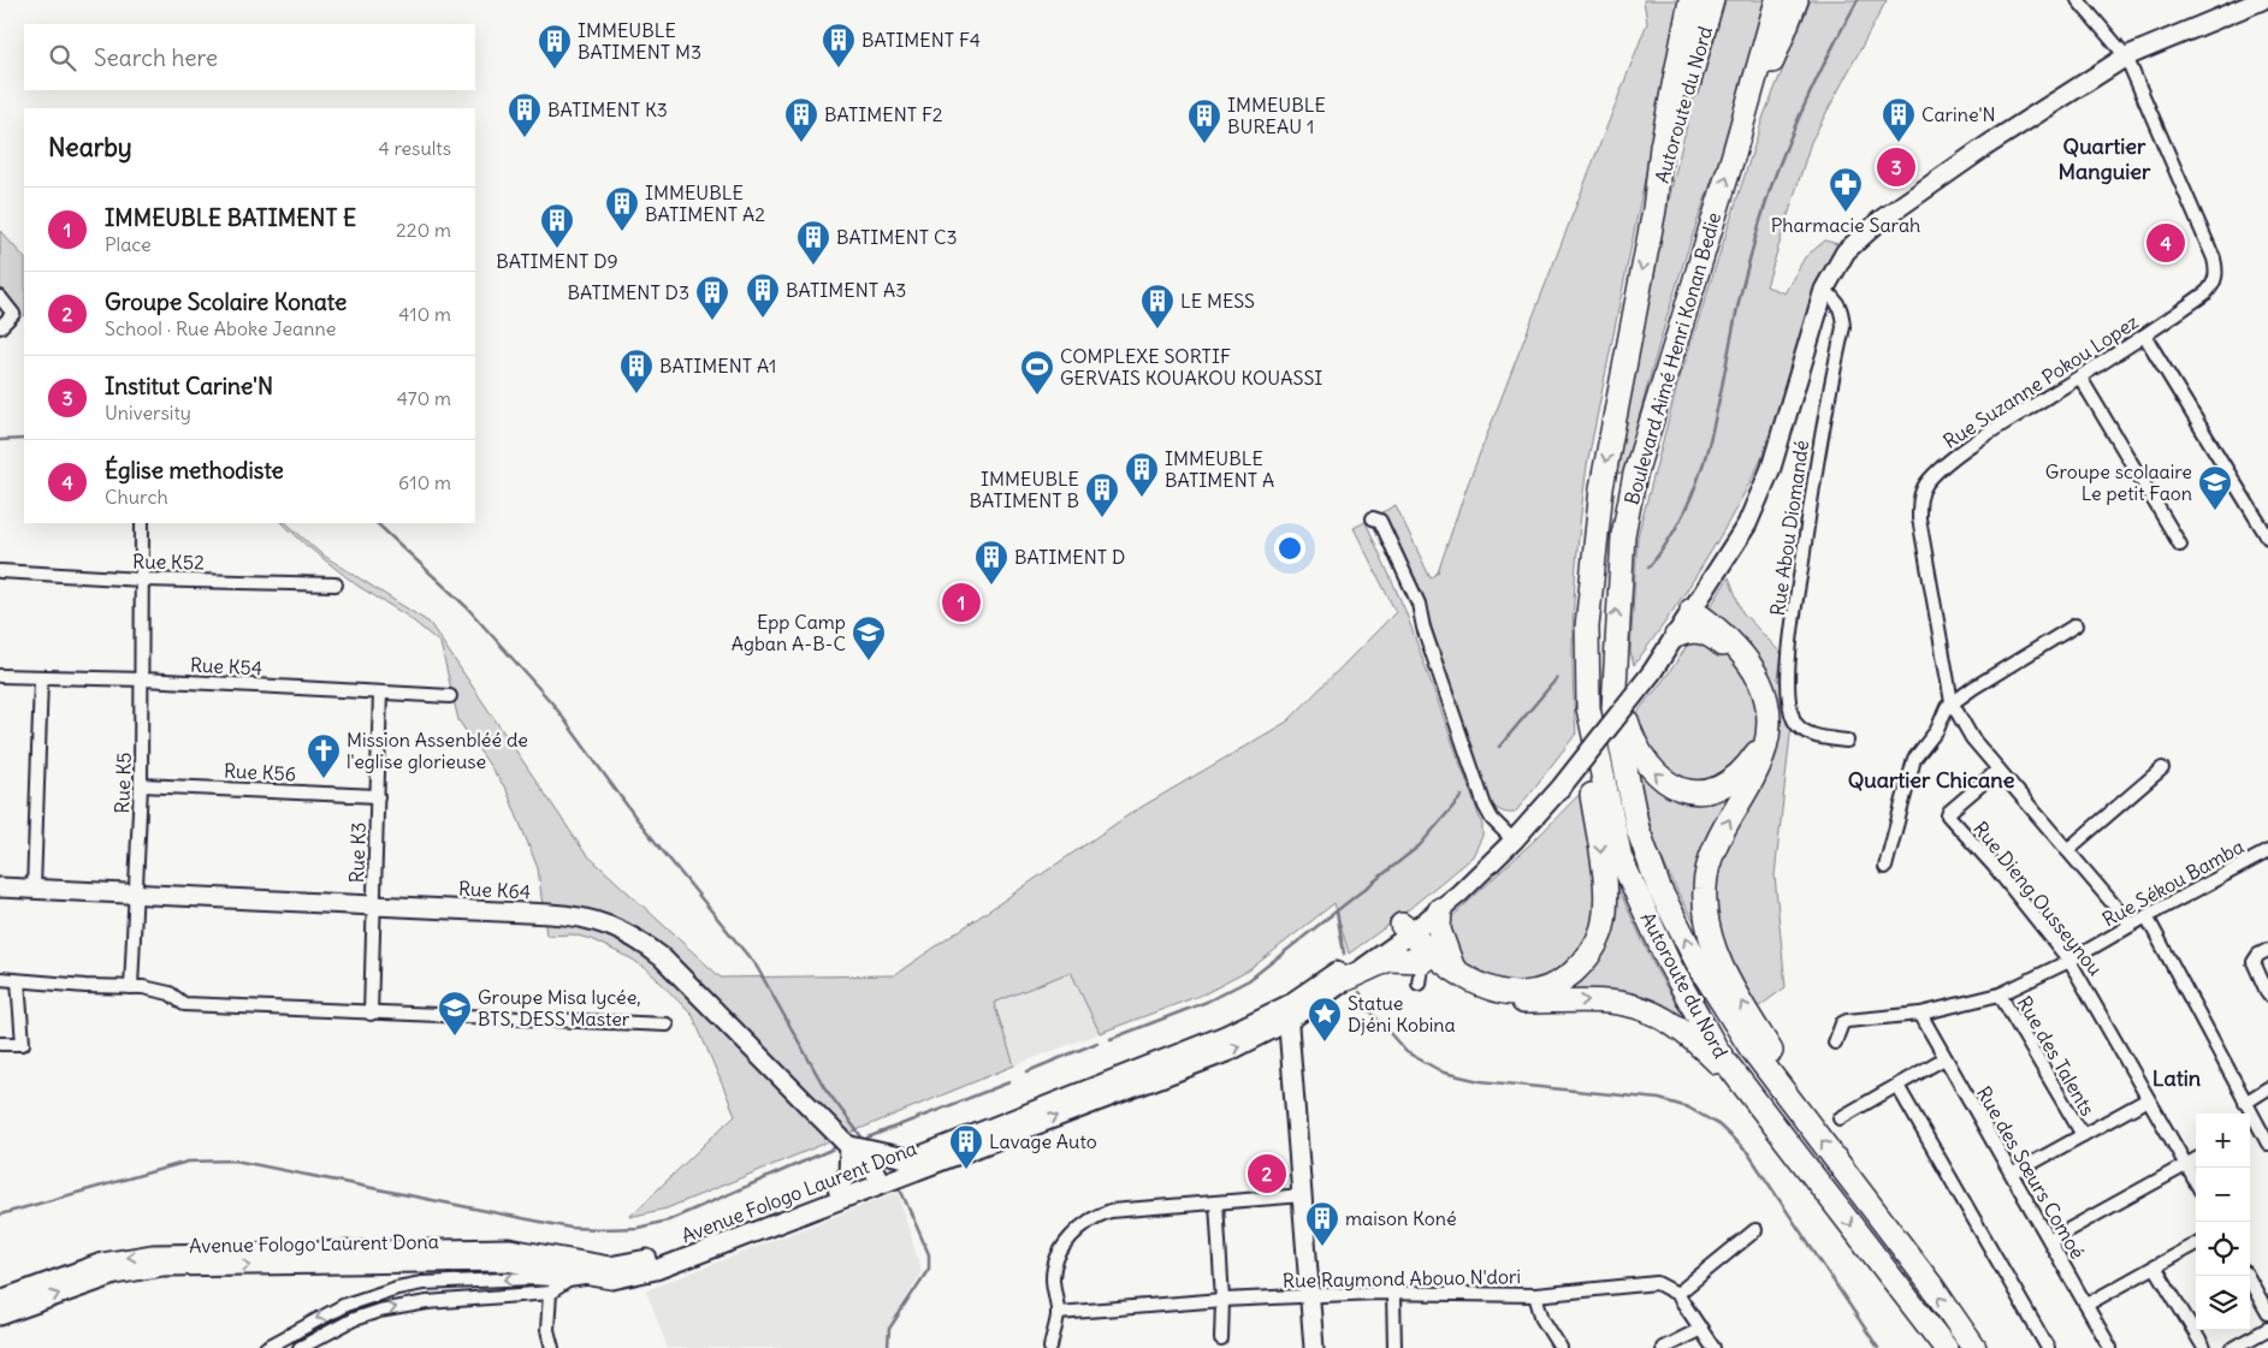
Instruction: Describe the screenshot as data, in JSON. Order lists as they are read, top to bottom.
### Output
{
  "streets": {
    "highway": ["Autoroute du Nord", "Boulevard Aimé Henri Konan Bedie"],
    "main road": ["Rue K64", "Avenue Fologo Laurent Dona"],
    "street": [
      "Rue Suzanne Pokou Lopez",
      "Rue Abou Diomandé",
      "Rue K52",
      "Rue K54",
      "Rue K56",
      "Rue K5",
      "Rue K3",
      "Rue Sékou Bamba",
      "Rue Dieng Ousseynou",
      "Rue des Talents",
      "Rue des Sœurs Comoé",
      "Rue Raymond Abouo N'dori"
    ]
  },
  "crossings": [
    ["Autoroute du Nord", "Boulevard Aimé Henri Konan Bedie"],
    ["Rue Suzanne Pokou Lopez", "Rue Sékou Bamba"],
    ["Rue Suzanne Pokou Lopez", "Rue Dieng Ousseynou"],
    ["Rue Suzanne Pokou Lopez", "Avenue Fologo Laurent Dona"],
    ["Rue Abou Diomandé", "Avenue Fologo Laurent Dona"],
    ["Rue K52", "Rue K5"],
    ["Rue K54", "Rue K5"],
    ["Rue K54", "Rue K3"],
    ["Rue K56", "Rue K5"],
    ["Rue K56", "Rue K3"],
    ["Rue K5", "Rue K64"],
    ["Rue K3", "Rue K64"],
    ["Rue Sékou Bamba", "Rue Dieng Ousseynou"],
    ["Rue Sékou Bamba", "Rue des Talents"],
    ["Rue Sékou Bamba", "Rue des Sœurs Comoé"],
    ["Rue K64", "Avenue Fologo Laurent Dona"]
  ],
  "districts": ["Quartier Manguier", "Quartier Chicane", "Latin"],
  "places": {
    "building": [
      "BATIMENT F4",
      "IMMEUBLE BATIMENT M3",
      "BATIMENT K3",
      "BATIMENT F2",
      "Carine'N",
      "IMMEUBLE BUREAU 1",
      "IMMEUBLE BATIMENT A2",
      "BATIMENT D9",
      "BATIMENT C3",
      "BATIMENT A3",
      "BATIMENT D3",
      "LE MESS",
      "BATIMENT A1",
      "IMMEUBLE BATIMENT A",
      "IMMEUBLE BATIMENT B",
      "BATIMENT D",
      "Lavage Auto",
      "maison Koné"
    ],
    "pharmacy": ["Pharmacie Sarah"],
    "sports": ["COMPLEXE SORTIF GERVAIS KOUAKOU KOUASSI"],
    "school or university": ["Groupe scolaaire Le petit Faon", "Epp Camp Agban A-B-C", "Groupe Misa lycée, BTS, DESS Master"],
    "church": ["Mission Assenbléé de l'eglise glorieuse"],
    "place": ["Statue Djéni Kobina"]
  },
  "page": {
    "search": "Search here",
    "heading": ["Nearby", "4 results"],
    "pins": [
      "3",
      "4",
      "1",
      "2"
    ],
    "list": [
      {
        "mark": "1",
        "name": "IMMEUBLE BATIMENT E",
        "note": "Place",
        "value": "220 m"
      },
      {
        "mark": "2",
        "name": "Groupe Scolaire Konate",
        "note": "School · Rue Aboke Jeanne",
        "value": "410 m"
      },
      {
        "mark": "3",
        "name": "Institut Carine'N",
        "note": "University",
        "value": "470 m"
      },
      {
        "mark": "4",
        "name": "Église methodiste",
        "note": "Church",
        "value": "610 m"
      }
    ],
    "map_buttons": ["+", "−"]
  }
}
